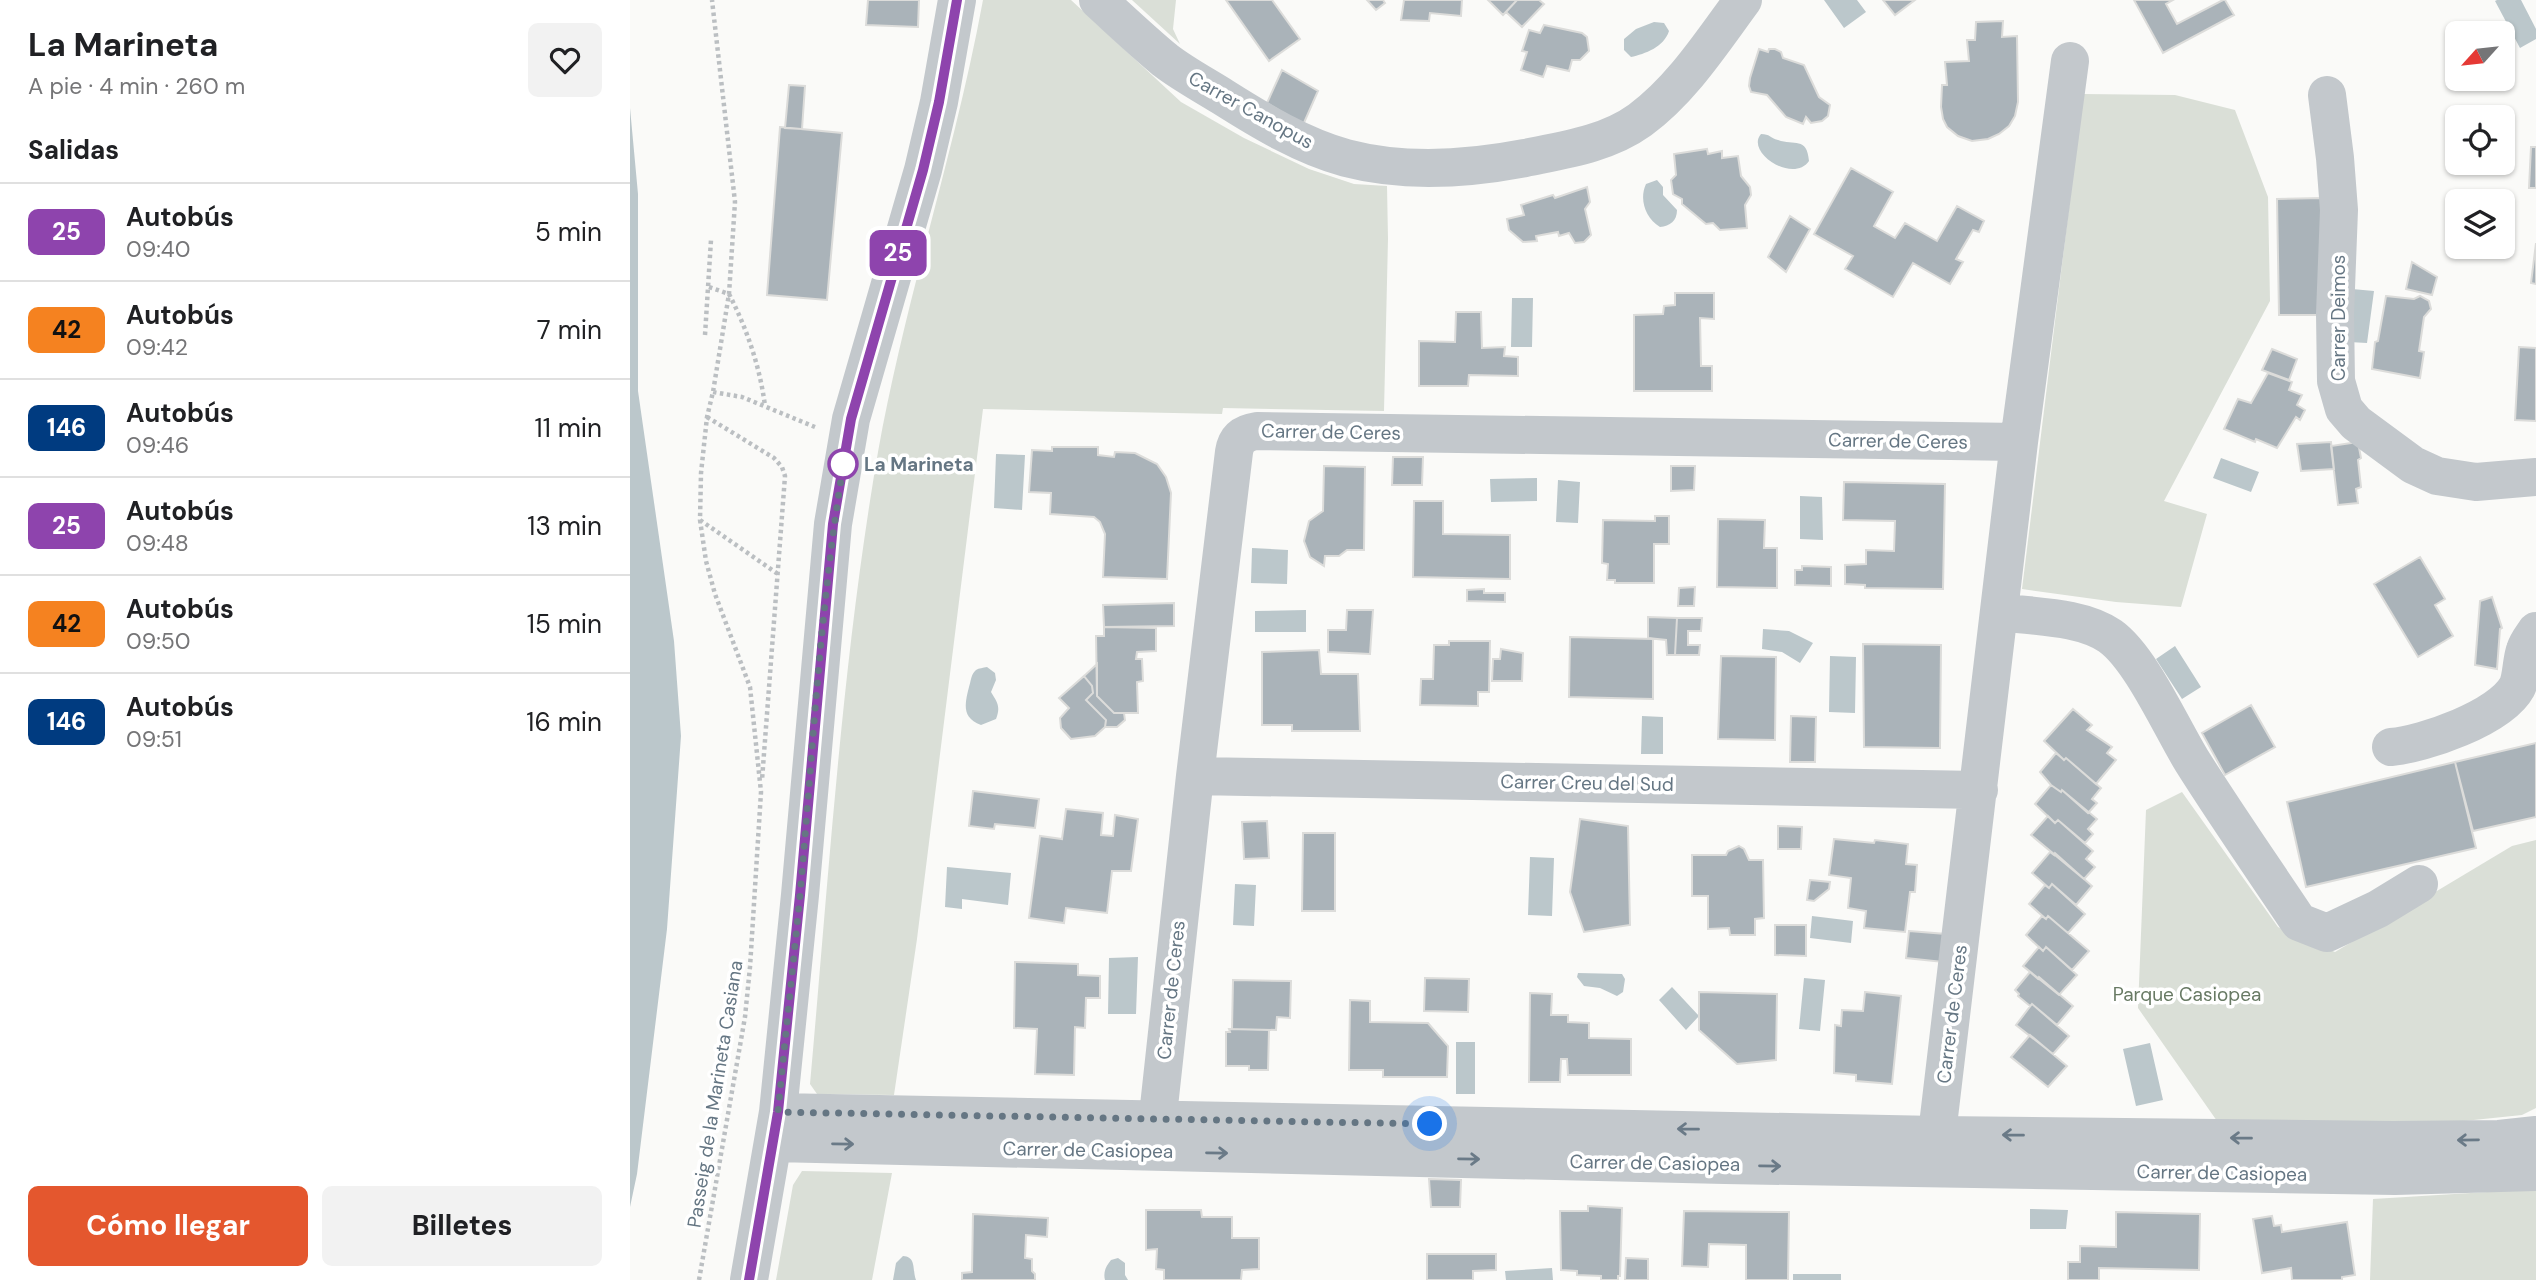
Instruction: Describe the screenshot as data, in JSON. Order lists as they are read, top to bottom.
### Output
{
  "streets": {
    "street": [
      "Carrer Canopus",
      "Carrer Deimos",
      "Carrer de Ceres",
      "Carrer Creu del Sud",
      "Carrer de Casiopea"
    ],
    "path": ["Passeig de la Marineta Casiana"]
  },
  "crossings": [
    ["Carrer de Ceres", "Carrer Creu del Sud"],
    ["Carrer de Ceres", "Carrer de Casiopea"]
  ],
  "parks": ["Parque Casiopea"],
  "places": ["La Marineta"],
  "lines": ["bus line 25"],
  "north": "bottom left",
  "page": {
    "heading": [
      ["La Marineta", "A pie · 4 min · 260 m"],
      "Salidas"
    ],
    "on_map": "25",
    "list": [
      {
        "mark": "25",
        "name": "Autobús",
        "note": "09:40",
        "value": "5 min"
      },
      {
        "mark": "42",
        "name": "Autobús",
        "note": "09:42",
        "value": "7 min"
      },
      {
        "mark": "146",
        "name": "Autobús",
        "note": "09:46",
        "value": "11 min"
      },
      {
        "mark": "25",
        "name": "Autobús",
        "note": "09:48",
        "value": "13 min"
      },
      {
        "mark": "42",
        "name": "Autobús",
        "note": "09:50",
        "value": "15 min"
      },
      {
        "mark": "146",
        "name": "Autobús",
        "note": "09:51",
        "value": "16 min"
      }
    ],
    "buttons": ["Cómo llegar", "Billetes"]
  }
}
